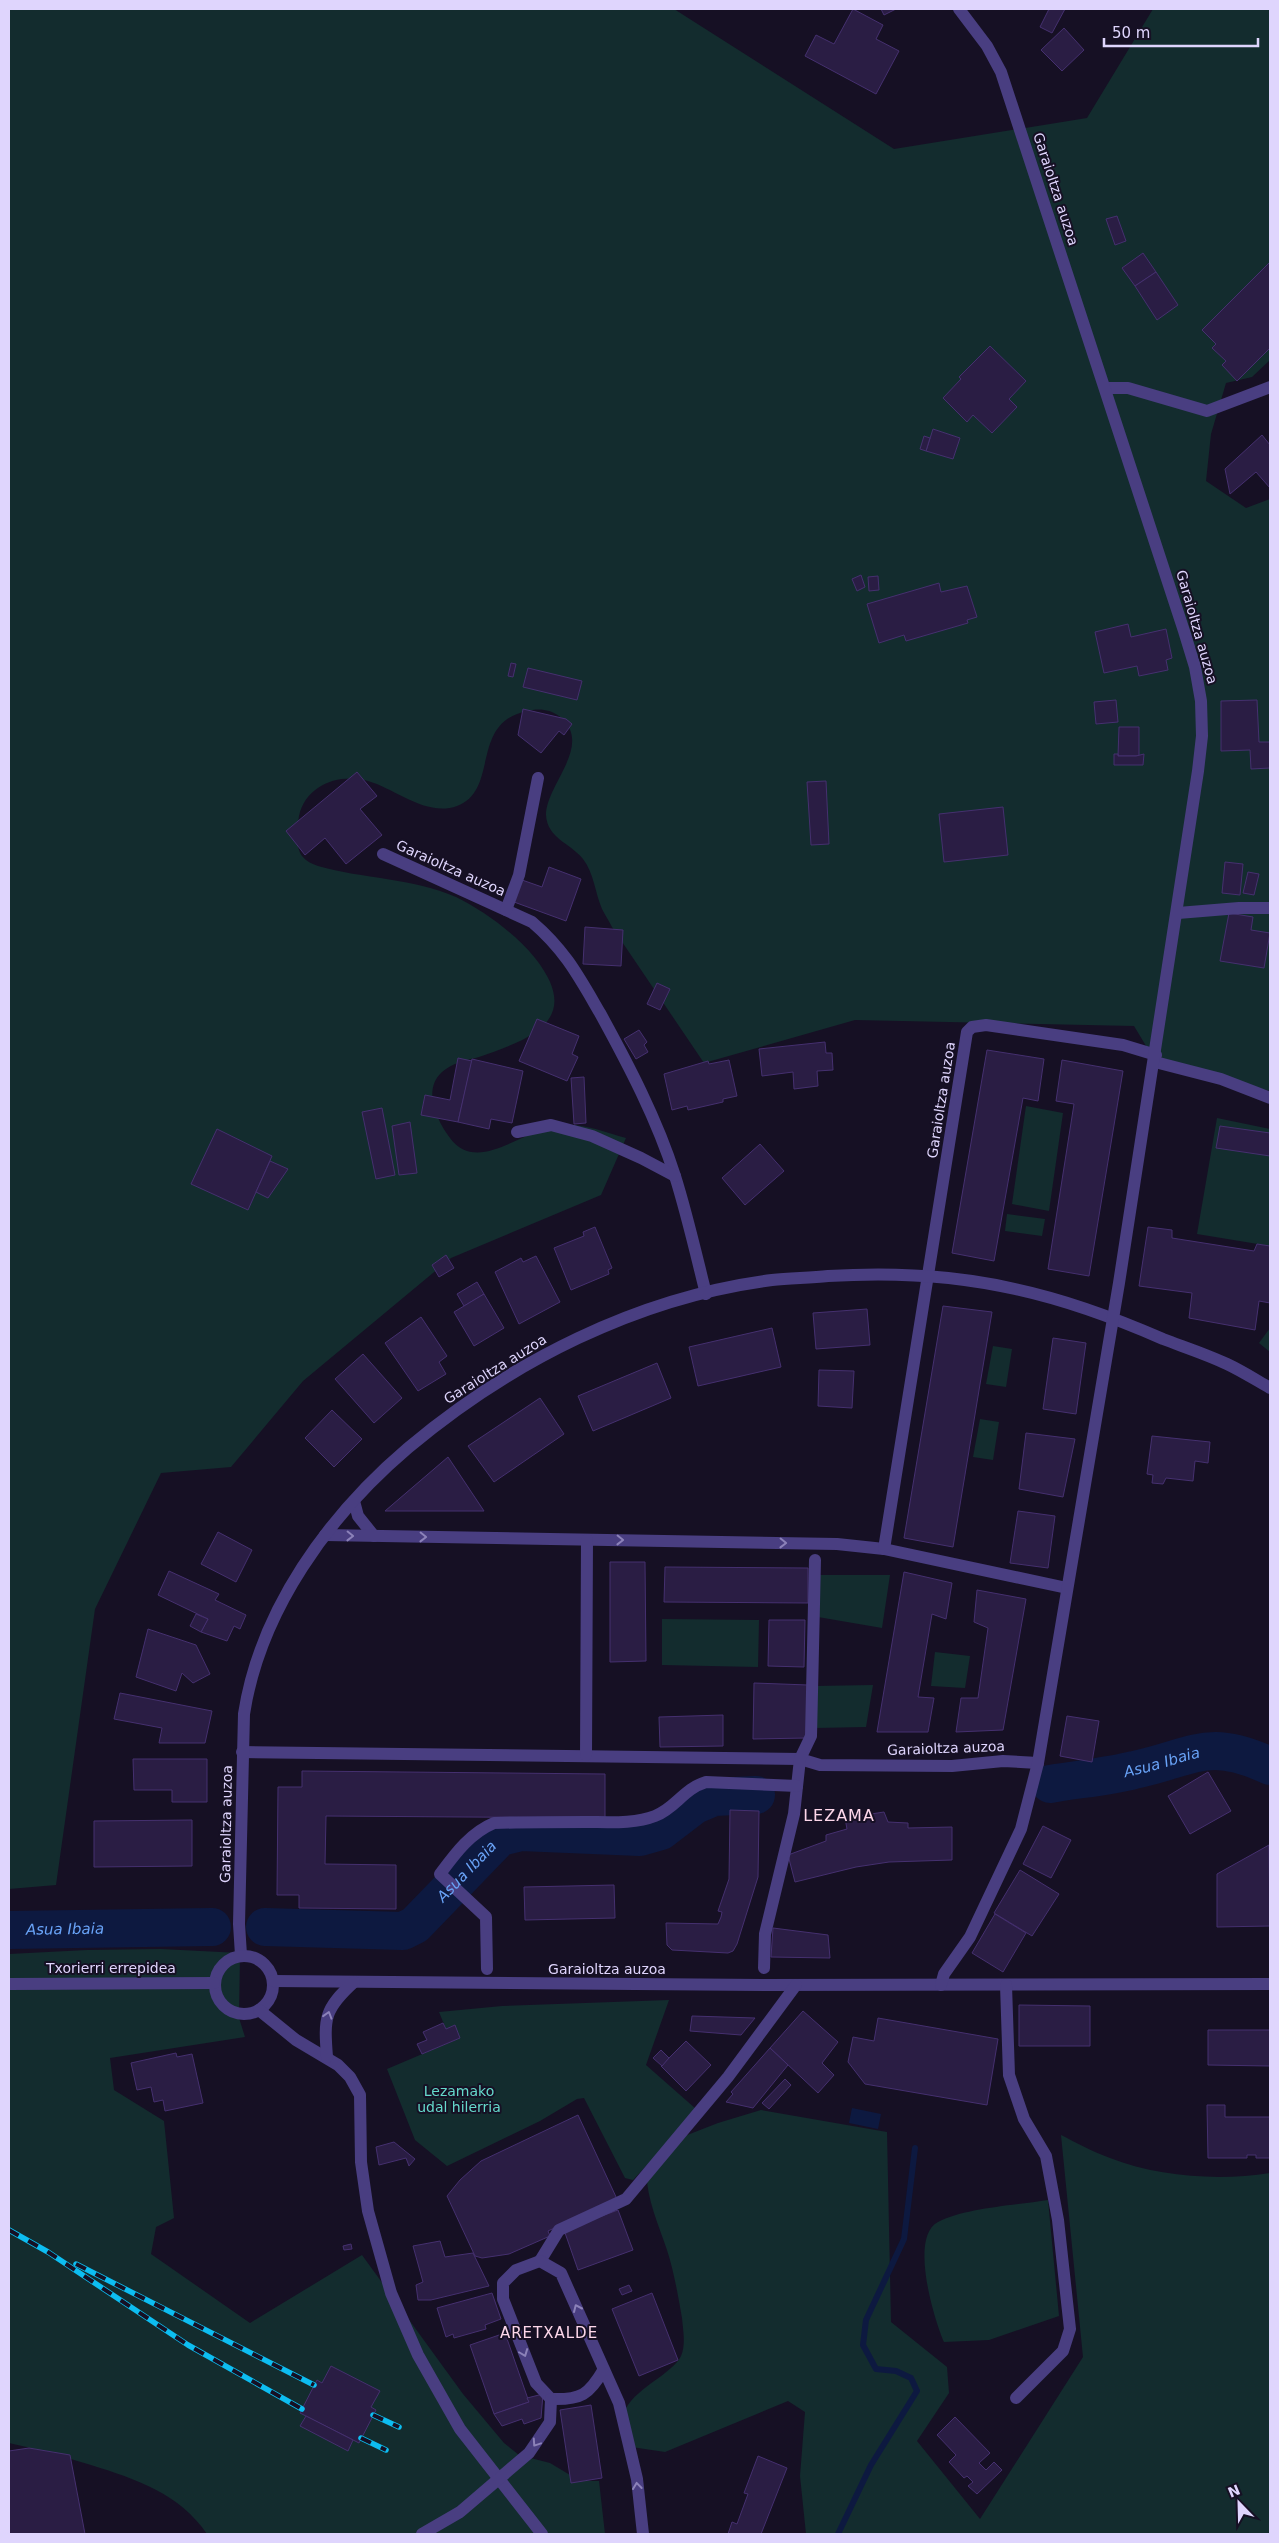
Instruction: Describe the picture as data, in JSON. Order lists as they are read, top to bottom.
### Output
{
  "streets": {
    "street": ["Garaioltza auzoa", "Txorierri errepidea"]
  },
  "crossings": [
    ["Garaioltza auzoa", "Txorierri errepidea"]
  ],
  "districts": ["LEZAMA", "ARETXALDE"],
  "water": ["Asua Ibaia"],
  "parks": ["Lezamako udal hilerria"],
  "scale_bar": "50 m",
  "north": "top left"
}
